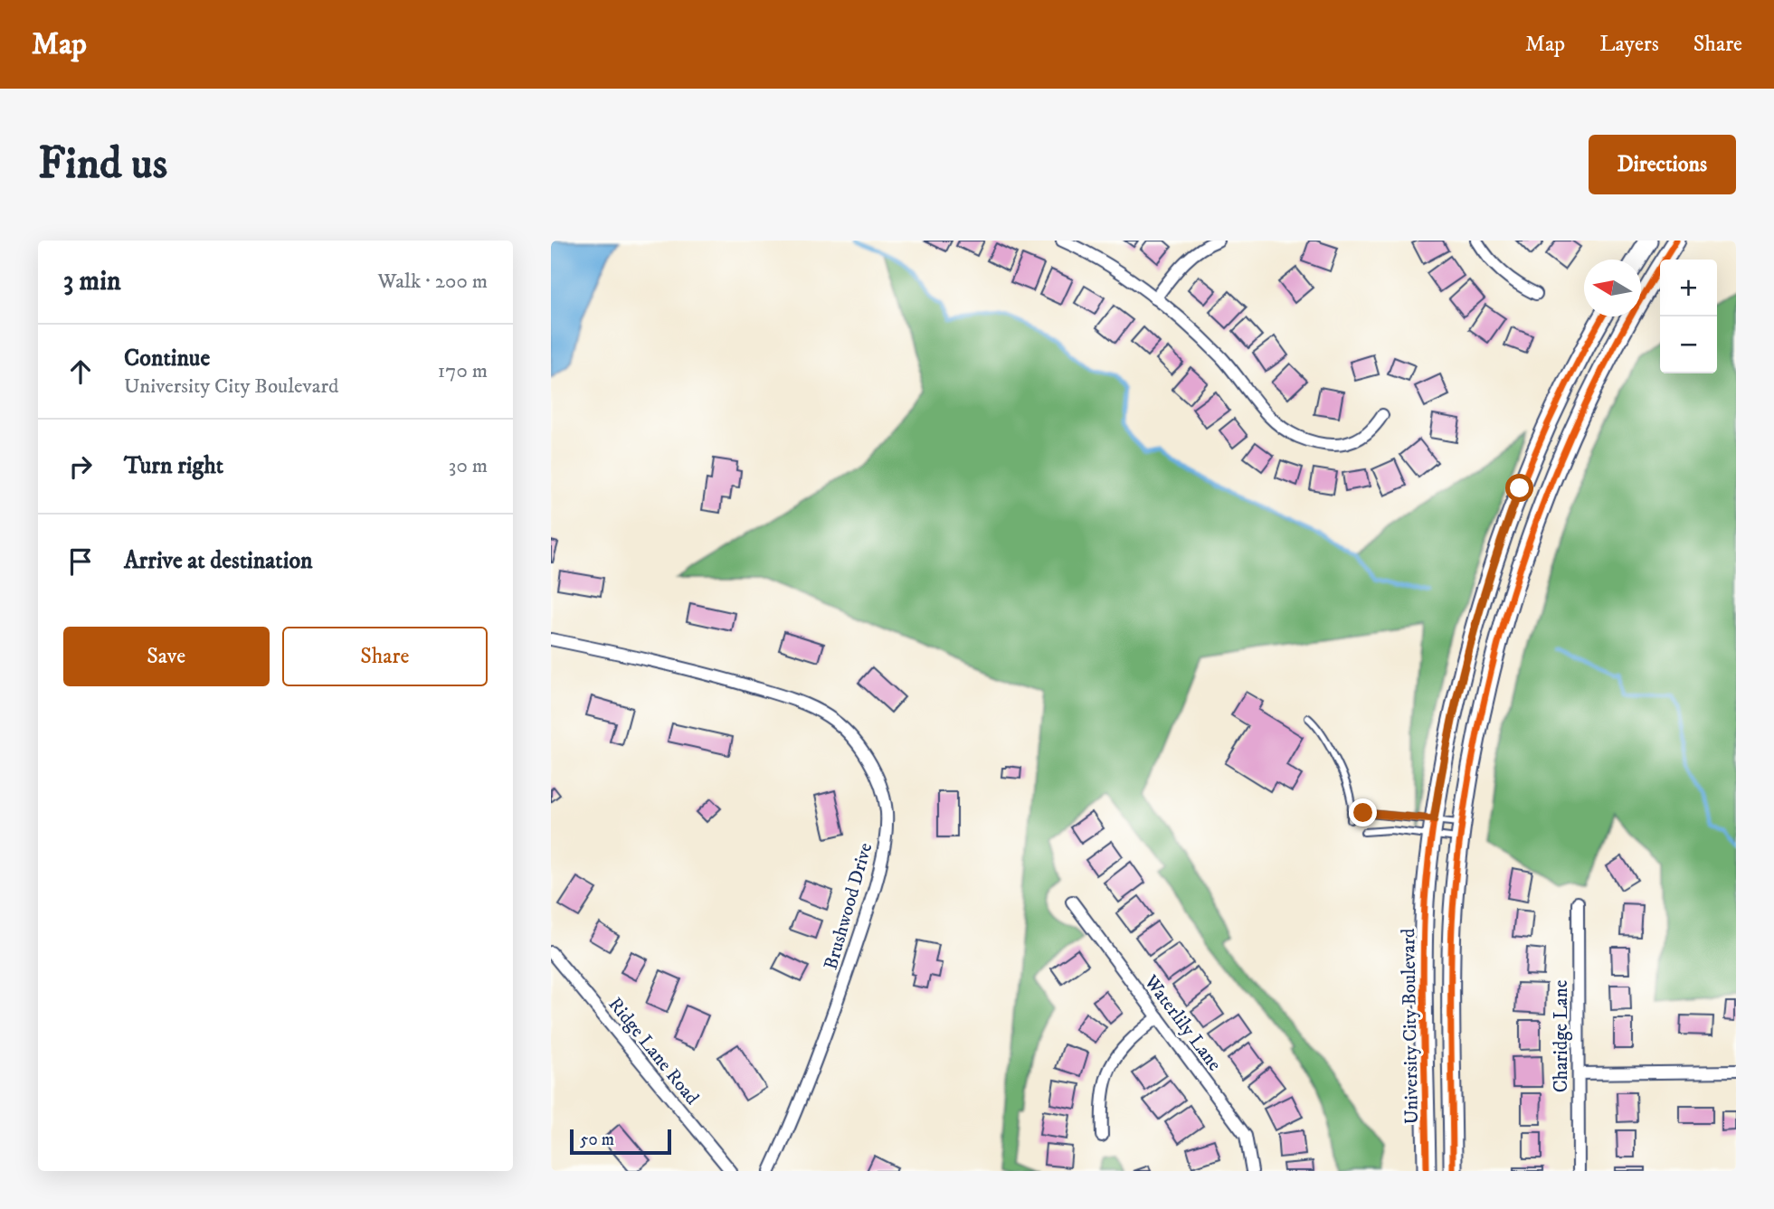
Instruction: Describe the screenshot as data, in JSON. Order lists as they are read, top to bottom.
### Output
{
  "streets": {
    "main road": ["University City Boulevard"],
    "street": [
      "Brushwood Drive",
      "Waterlily Lane",
      "Charidge Lane",
      "Ridge Lane Road"
    ]
  },
  "scale_bar": "50 m",
  "north": "left",
  "page": {
    "header": "Map",
    "nav": ["Map", "Layers", "Share"],
    "buttons": [
      "Directions",
      ["Save", "Share"]
    ],
    "title": "Find us",
    "heading": ["3 min", "Walk · 200 m"],
    "map_buttons": ["+", "−"],
    "list": [
      ["Continue", "University City Boulevard", "170 m"],
      ["Turn right", "30 m"],
      "Arrive at destination"
    ],
    "scale": "50 m"
  }
}
